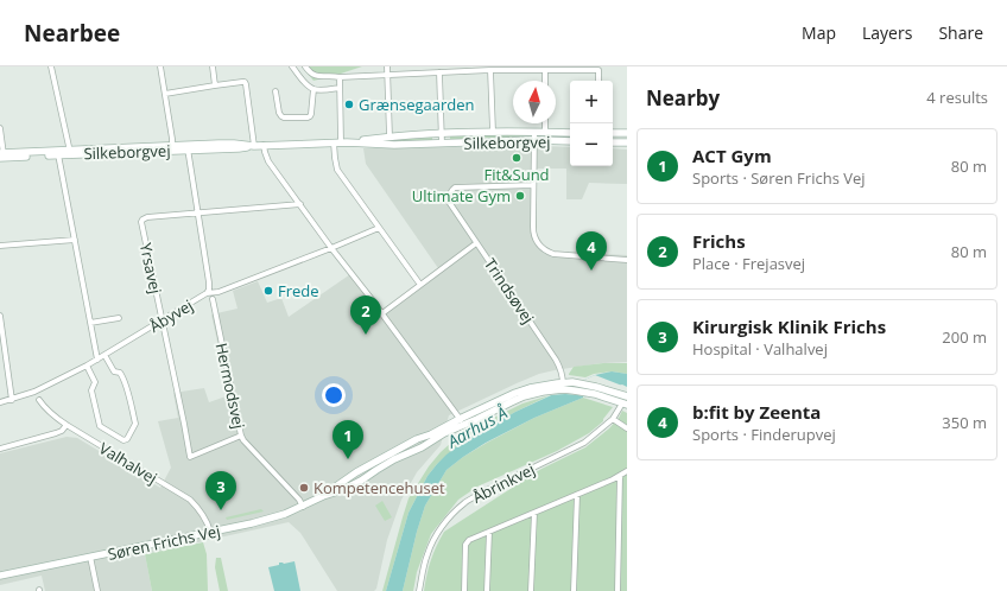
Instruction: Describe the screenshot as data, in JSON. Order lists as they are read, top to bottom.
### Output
{
  "streets": {
    "street": [
      "Silkeborgvej",
      "Yrsavej",
      "Trindsøvej",
      "Åbyvej",
      "Hermodsvej",
      "Valhalvej",
      "Åbrinkvej",
      "Søren Frichs Vej"
    ]
  },
  "crossings": [
    ["Silkeborgvej", "Åbyvej"],
    ["Yrsavej", "Åbyvej"],
    ["Yrsavej", "Hermodsvej"],
    ["Trindsøvej", "Søren Frichs Vej"],
    ["Hermodsvej", "Søren Frichs Vej"],
    ["Valhalvej", "Søren Frichs Vej"],
    ["Åbrinkvej", "Søren Frichs Vej"]
  ],
  "water": ["Aarhus Å"],
  "places": [
    "Grænsegaarden",
    "Fit&Sund",
    "Ultimate Gym",
    "Frede",
    "Kompetencehuset"
  ],
  "north": "top",
  "page": {
    "header": "Nearbee",
    "nav": ["Map", "Layers", "Share"],
    "heading": ["Nearby", "4 results"],
    "map_buttons": ["+", "−"],
    "list": [
      {
        "mark": "1",
        "name": "ACT Gym",
        "note": "Sports · Søren Frichs Vej",
        "value": "80 m"
      },
      {
        "mark": "2",
        "name": "Frichs",
        "note": "Place · Frejasvej",
        "value": "80 m"
      },
      {
        "mark": "3",
        "name": "Kirurgisk Klinik Frichs",
        "note": "Hospital · Valhalvej",
        "value": "200 m"
      },
      {
        "mark": "4",
        "name": "b:fit by Zeenta",
        "note": "Sports · Finderupvej",
        "value": "350 m"
      }
    ],
    "pins": [
      "4",
      "2",
      "1",
      "3"
    ]
  }
}
